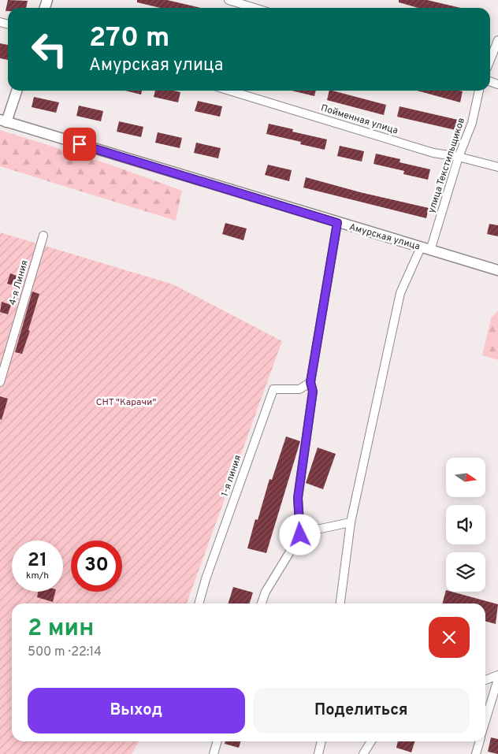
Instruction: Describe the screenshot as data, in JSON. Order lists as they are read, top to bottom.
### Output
{
  "streets": {
    "street": [
      "Пойменная улица",
      "улица Текстильщиков",
      "Амурская улица",
      "4-я Линия",
      "1-я линия"
    ]
  },
  "crossings": [
    ["Пойменная улица", "улица Текстильщиков"],
    ["улица Текстильщиков", "Амурская улица"]
  ],
  "parks": ["СНТ \"Карачи\""],
  "north": "right",
  "page": {
    "turn": ["270 m", "Амурская улица"],
    "speed": "21 km/h",
    "limit": "30",
    "heading": ["2 мин", "500 m · 22:14"],
    "buttons": ["Выход", "Поделиться"]
  }
}
